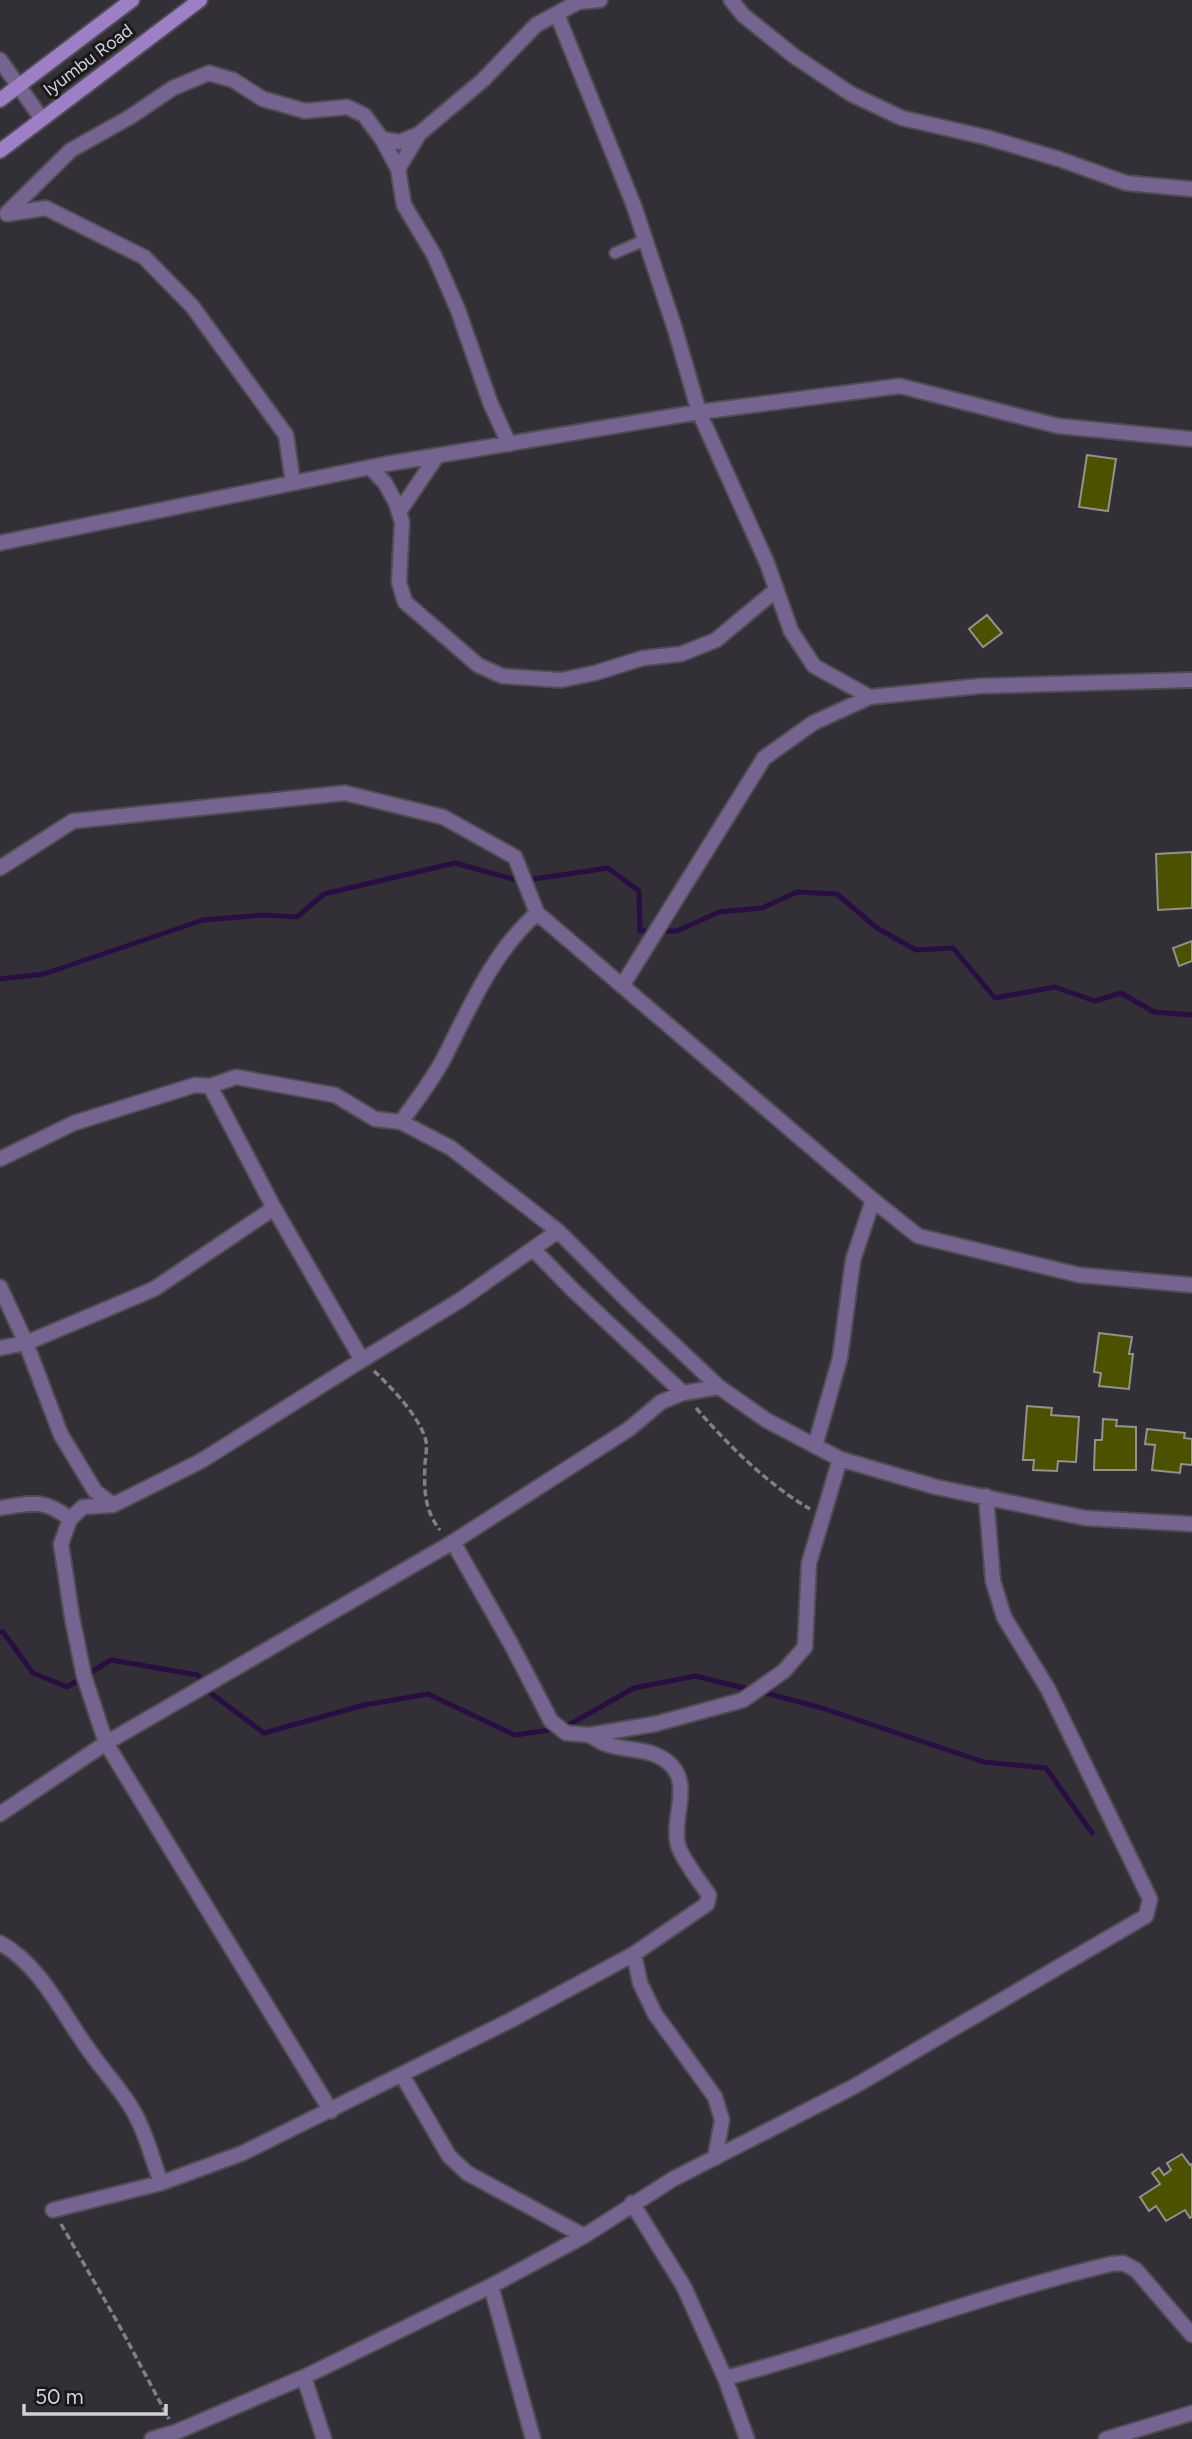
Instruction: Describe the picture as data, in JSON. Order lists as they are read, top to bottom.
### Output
{
  "streets": {
    "main road": ["Iyumbu Road"]
  },
  "scale_bar": "50 m"
}
